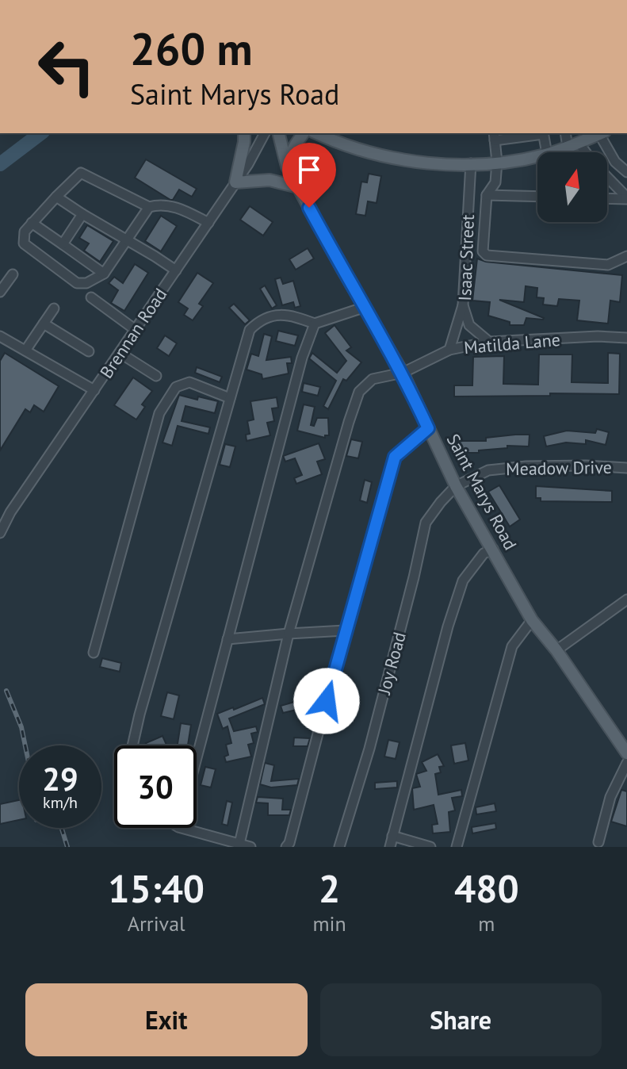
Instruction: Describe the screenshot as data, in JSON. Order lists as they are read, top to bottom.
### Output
{
  "streets": {
    "main road": ["Saint Marys Road"],
    "street": [
      "Isaac Street",
      "Brennan Road",
      "Matilda Lane",
      "Meadow Drive",
      "Joy Road"
    ]
  },
  "crossings": [
    ["Isaac Street", "Matilda Lane"],
    ["Matilda Lane", "Saint Marys Road"],
    ["Meadow Drive", "Saint Marys Road"],
    ["Meadow Drive", "Joy Road"],
    ["Saint Marys Road", "Joy Road"]
  ],
  "north": "top",
  "page": {
    "turn": ["260 m", "Saint Marys Road"],
    "speed": "29 km/h",
    "limit": "30",
    "eta": [
      "15:40",
      "Arrival",
      "2",
      "min",
      "480",
      "m"
    ],
    "buttons": ["Exit", "Share"]
  }
}
